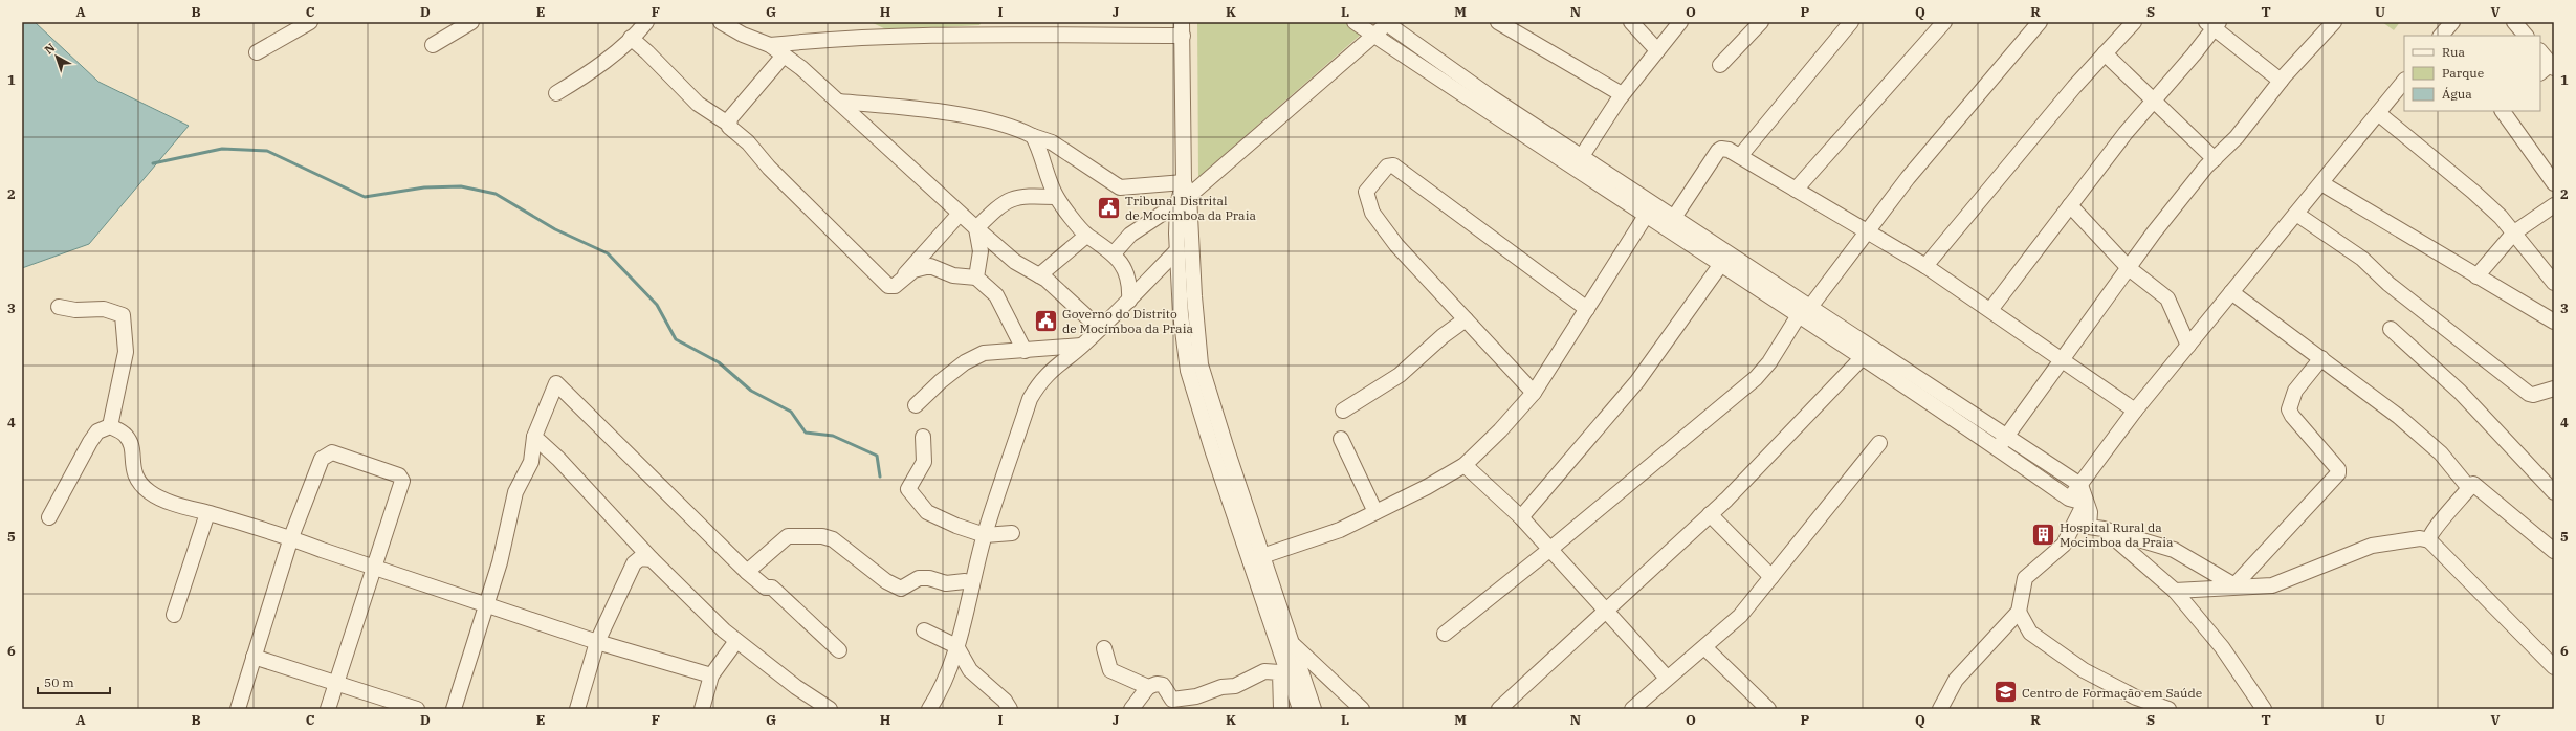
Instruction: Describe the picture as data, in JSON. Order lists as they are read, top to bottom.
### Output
{
  "places": {
    "public building": ["Tribunal Distrital de Mocímboa da Praia", "Governo do Distrito de Mocímboa da Praia"],
    "building": ["Hospital Rural da Mocimboa da Praia"],
    "school or university": ["Centro de Formação em Saúde"]
  },
  "legend": ["Rua", "Parque", "Água"],
  "scale_bar": "50 m",
  "north": "top left",
  "grid": {
    "columns": [
      "A",
      "B",
      "C",
      "D",
      "E",
      "F",
      "G",
      "H",
      "I",
      "J",
      "K",
      "L",
      "M",
      "N",
      "O",
      "P",
      "Q",
      "R",
      "S",
      "T",
      "U",
      "V"
    ],
    "rows": [
      "1",
      "2",
      "3",
      "4",
      "5",
      "6"
    ]
  }
}
